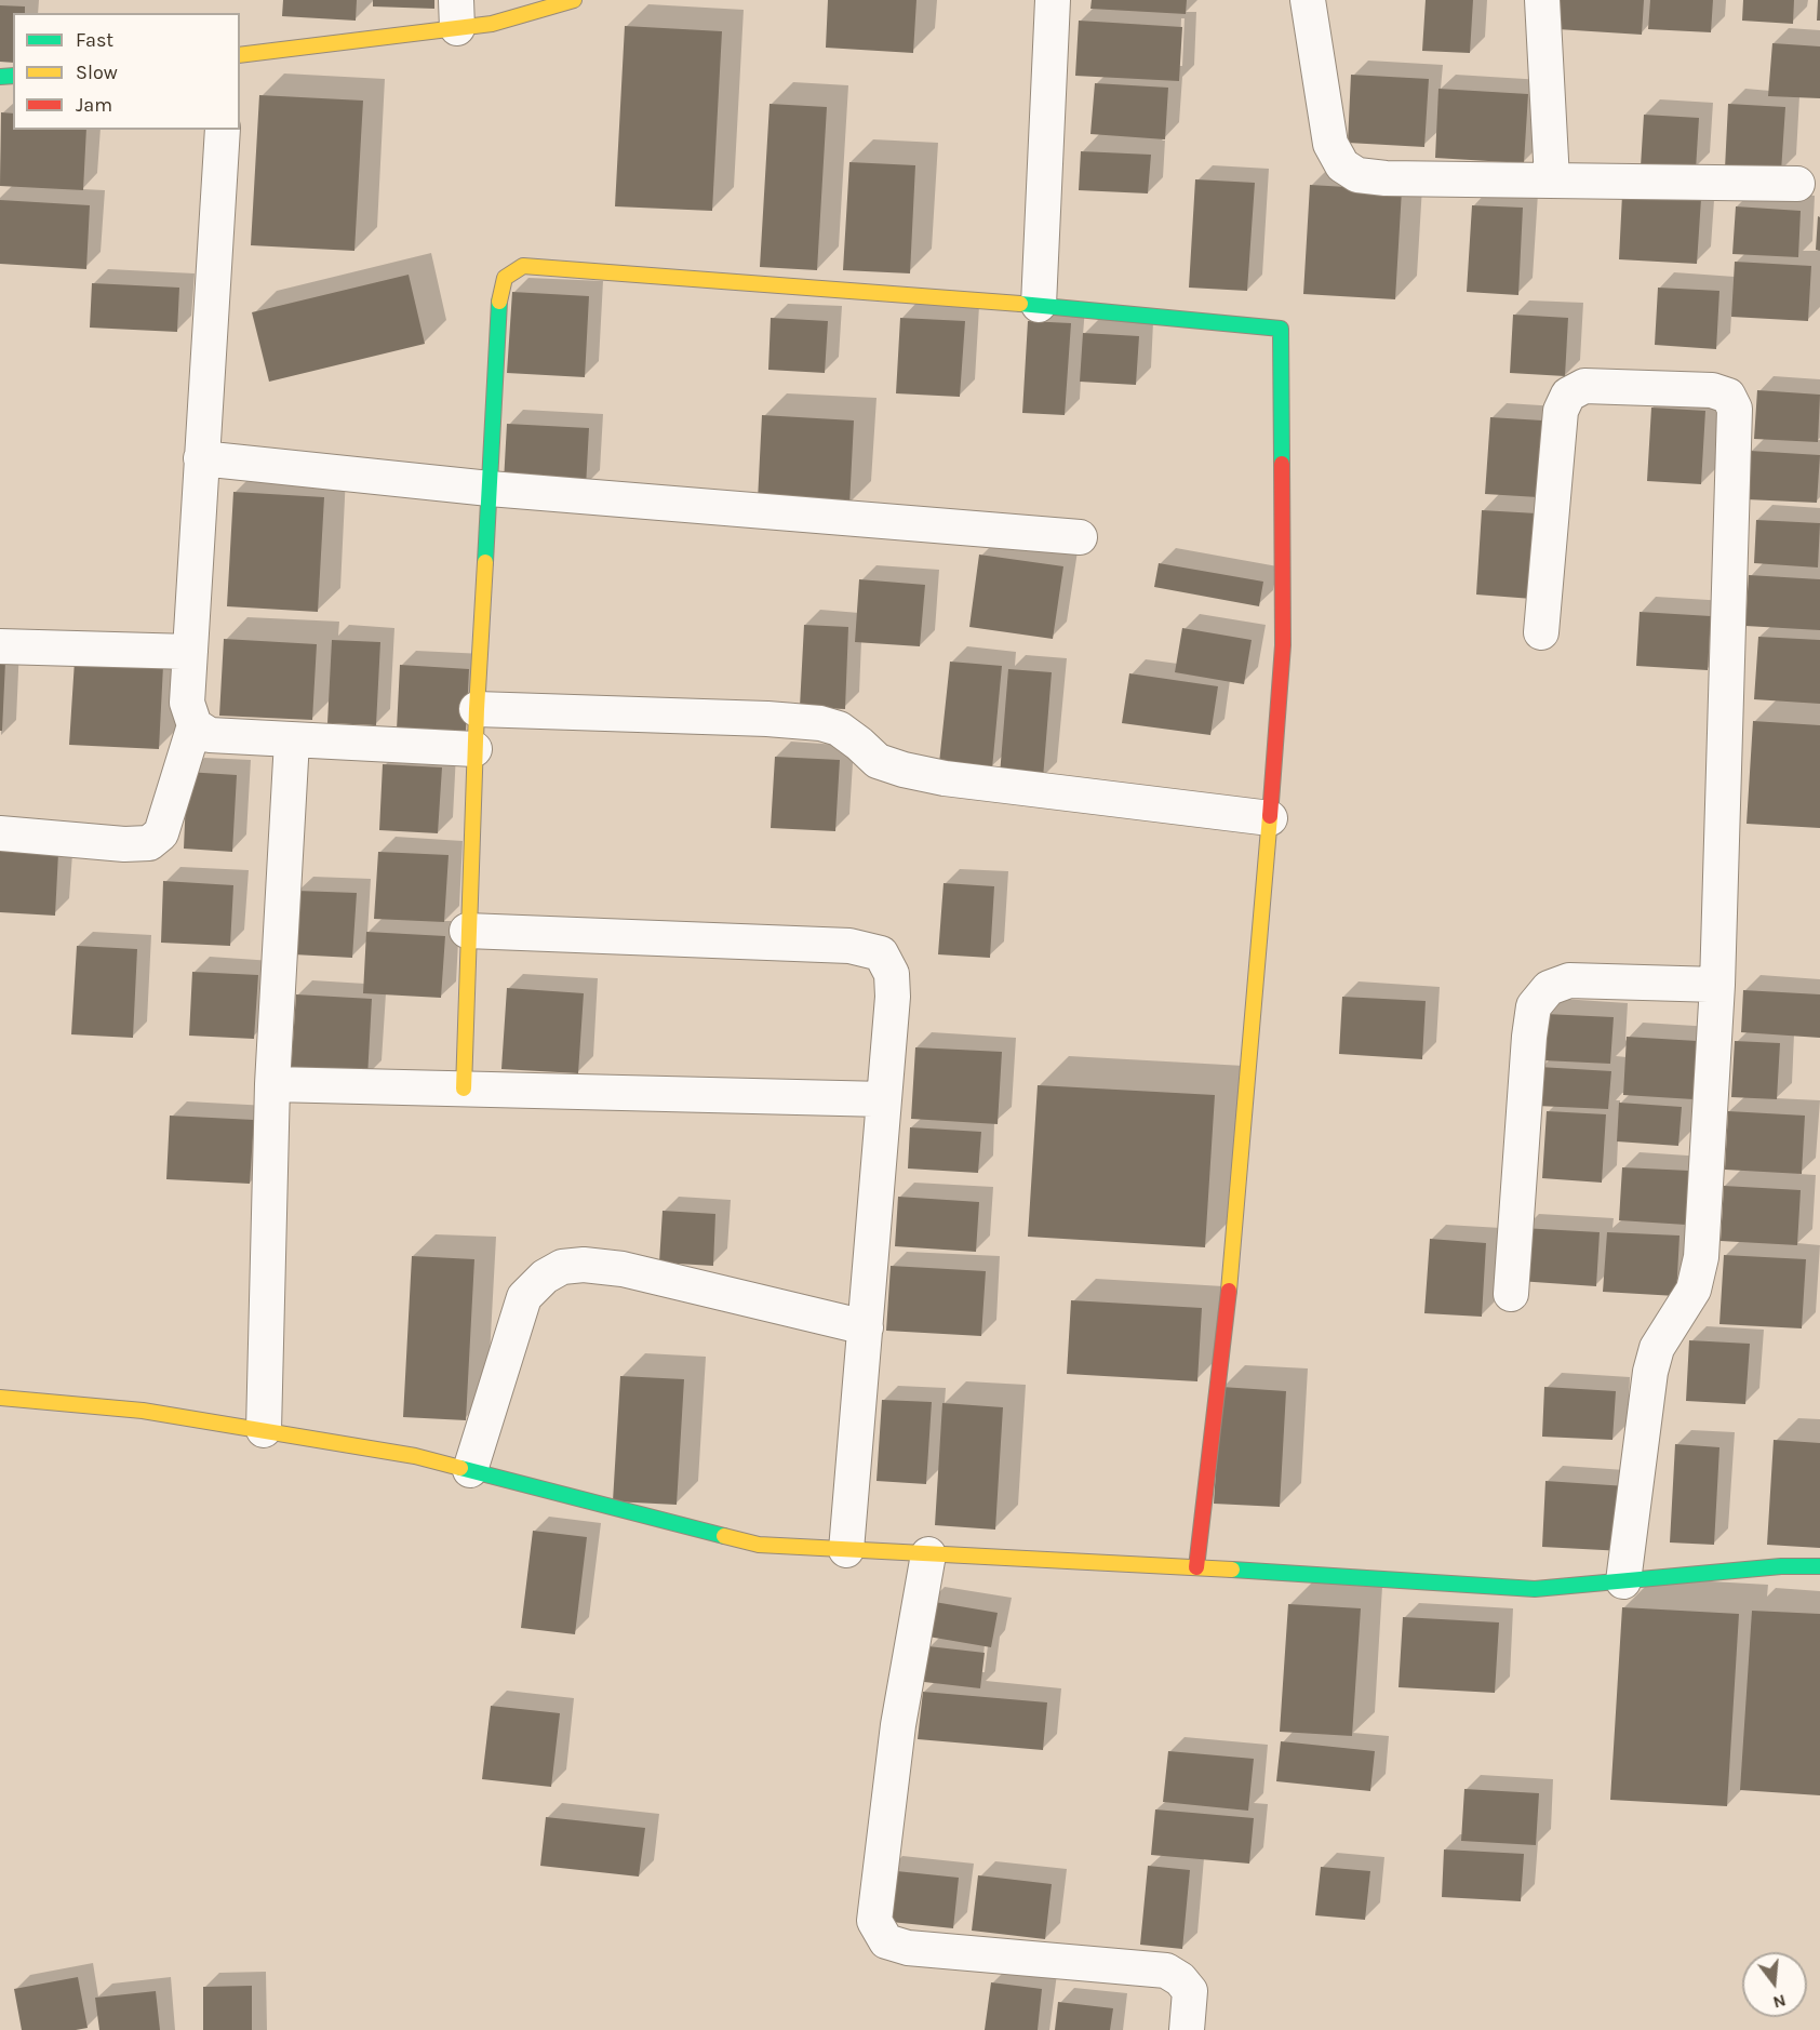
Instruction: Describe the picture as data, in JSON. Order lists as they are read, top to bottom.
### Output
{
  "legend": ["Fast", "Slow", "Jam"],
  "north": "bottom"
}
